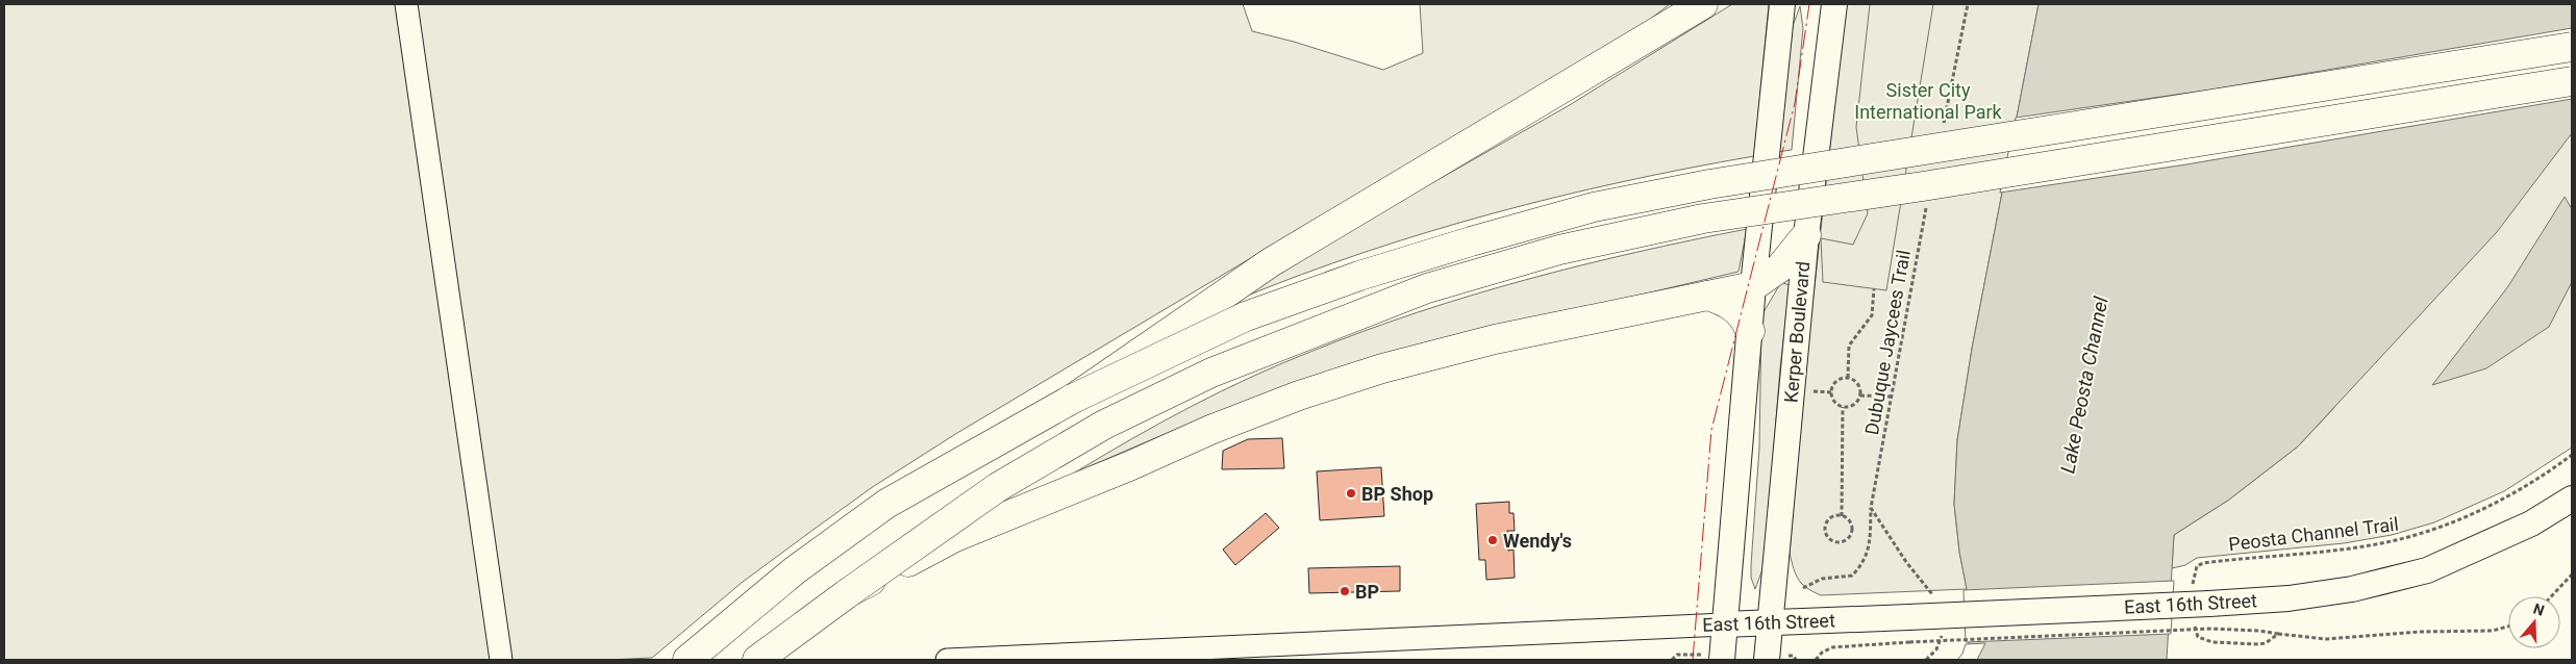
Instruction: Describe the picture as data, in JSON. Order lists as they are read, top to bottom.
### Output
{
  "streets": {
    "main road": ["Kerper Boulevard", "East 16th Street"],
    "path": ["Dubuque Jaycees Trail", "Peosta Channel Trail"]
  },
  "crossings": [
    ["Kerper Boulevard", "East 16th Street"],
    ["Peosta Channel Trail", "East 16th Street"]
  ],
  "water": ["Lake Peosta Channel"],
  "parks": ["Sister City International Park"],
  "places": ["BP Shop", "Wendy's", "BP"],
  "north": "top"
}
